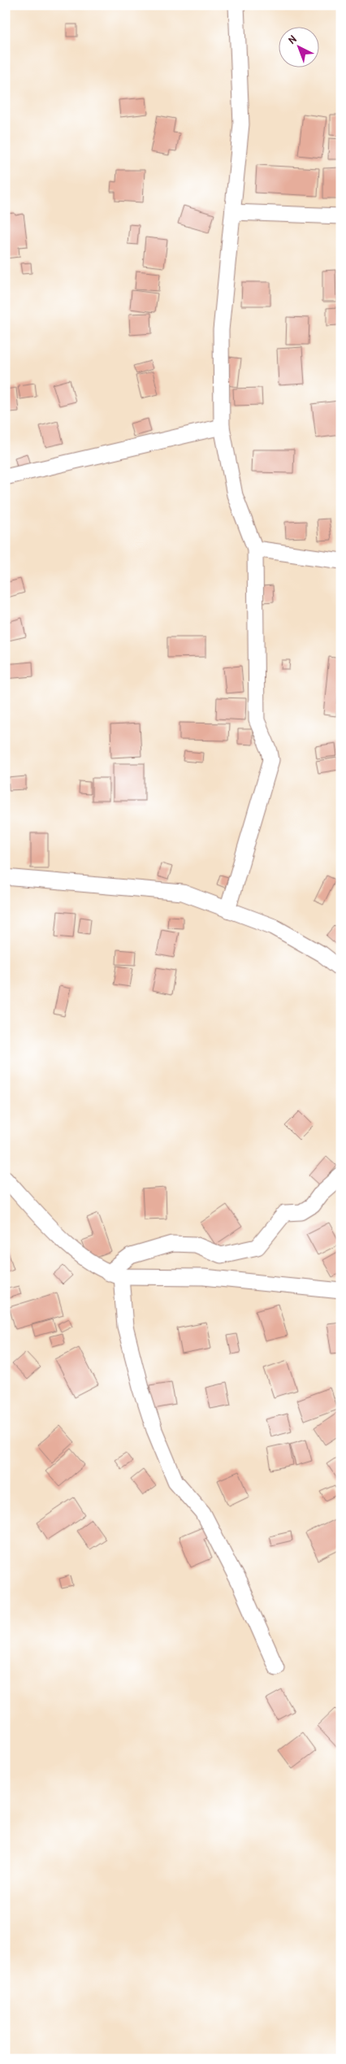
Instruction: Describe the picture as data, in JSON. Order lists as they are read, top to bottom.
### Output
{
  "north": "top left"
}
